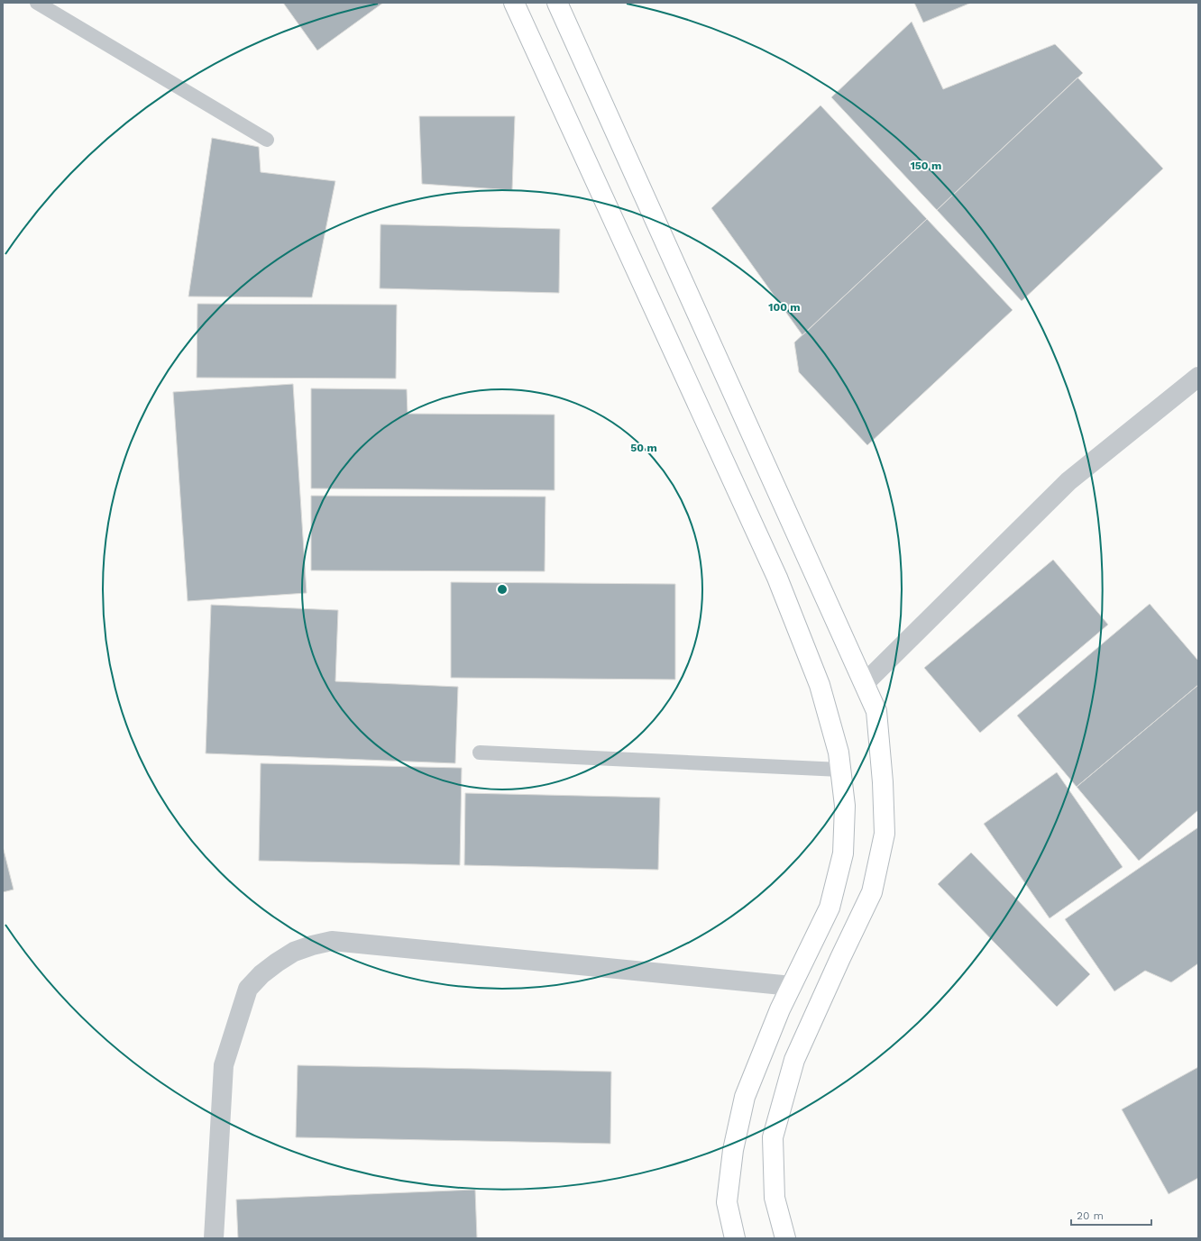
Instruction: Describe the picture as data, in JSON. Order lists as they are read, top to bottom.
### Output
{
  "scale_bar": "20 m",
  "rings": ["150 m", "100 m", "50 m"]
}
